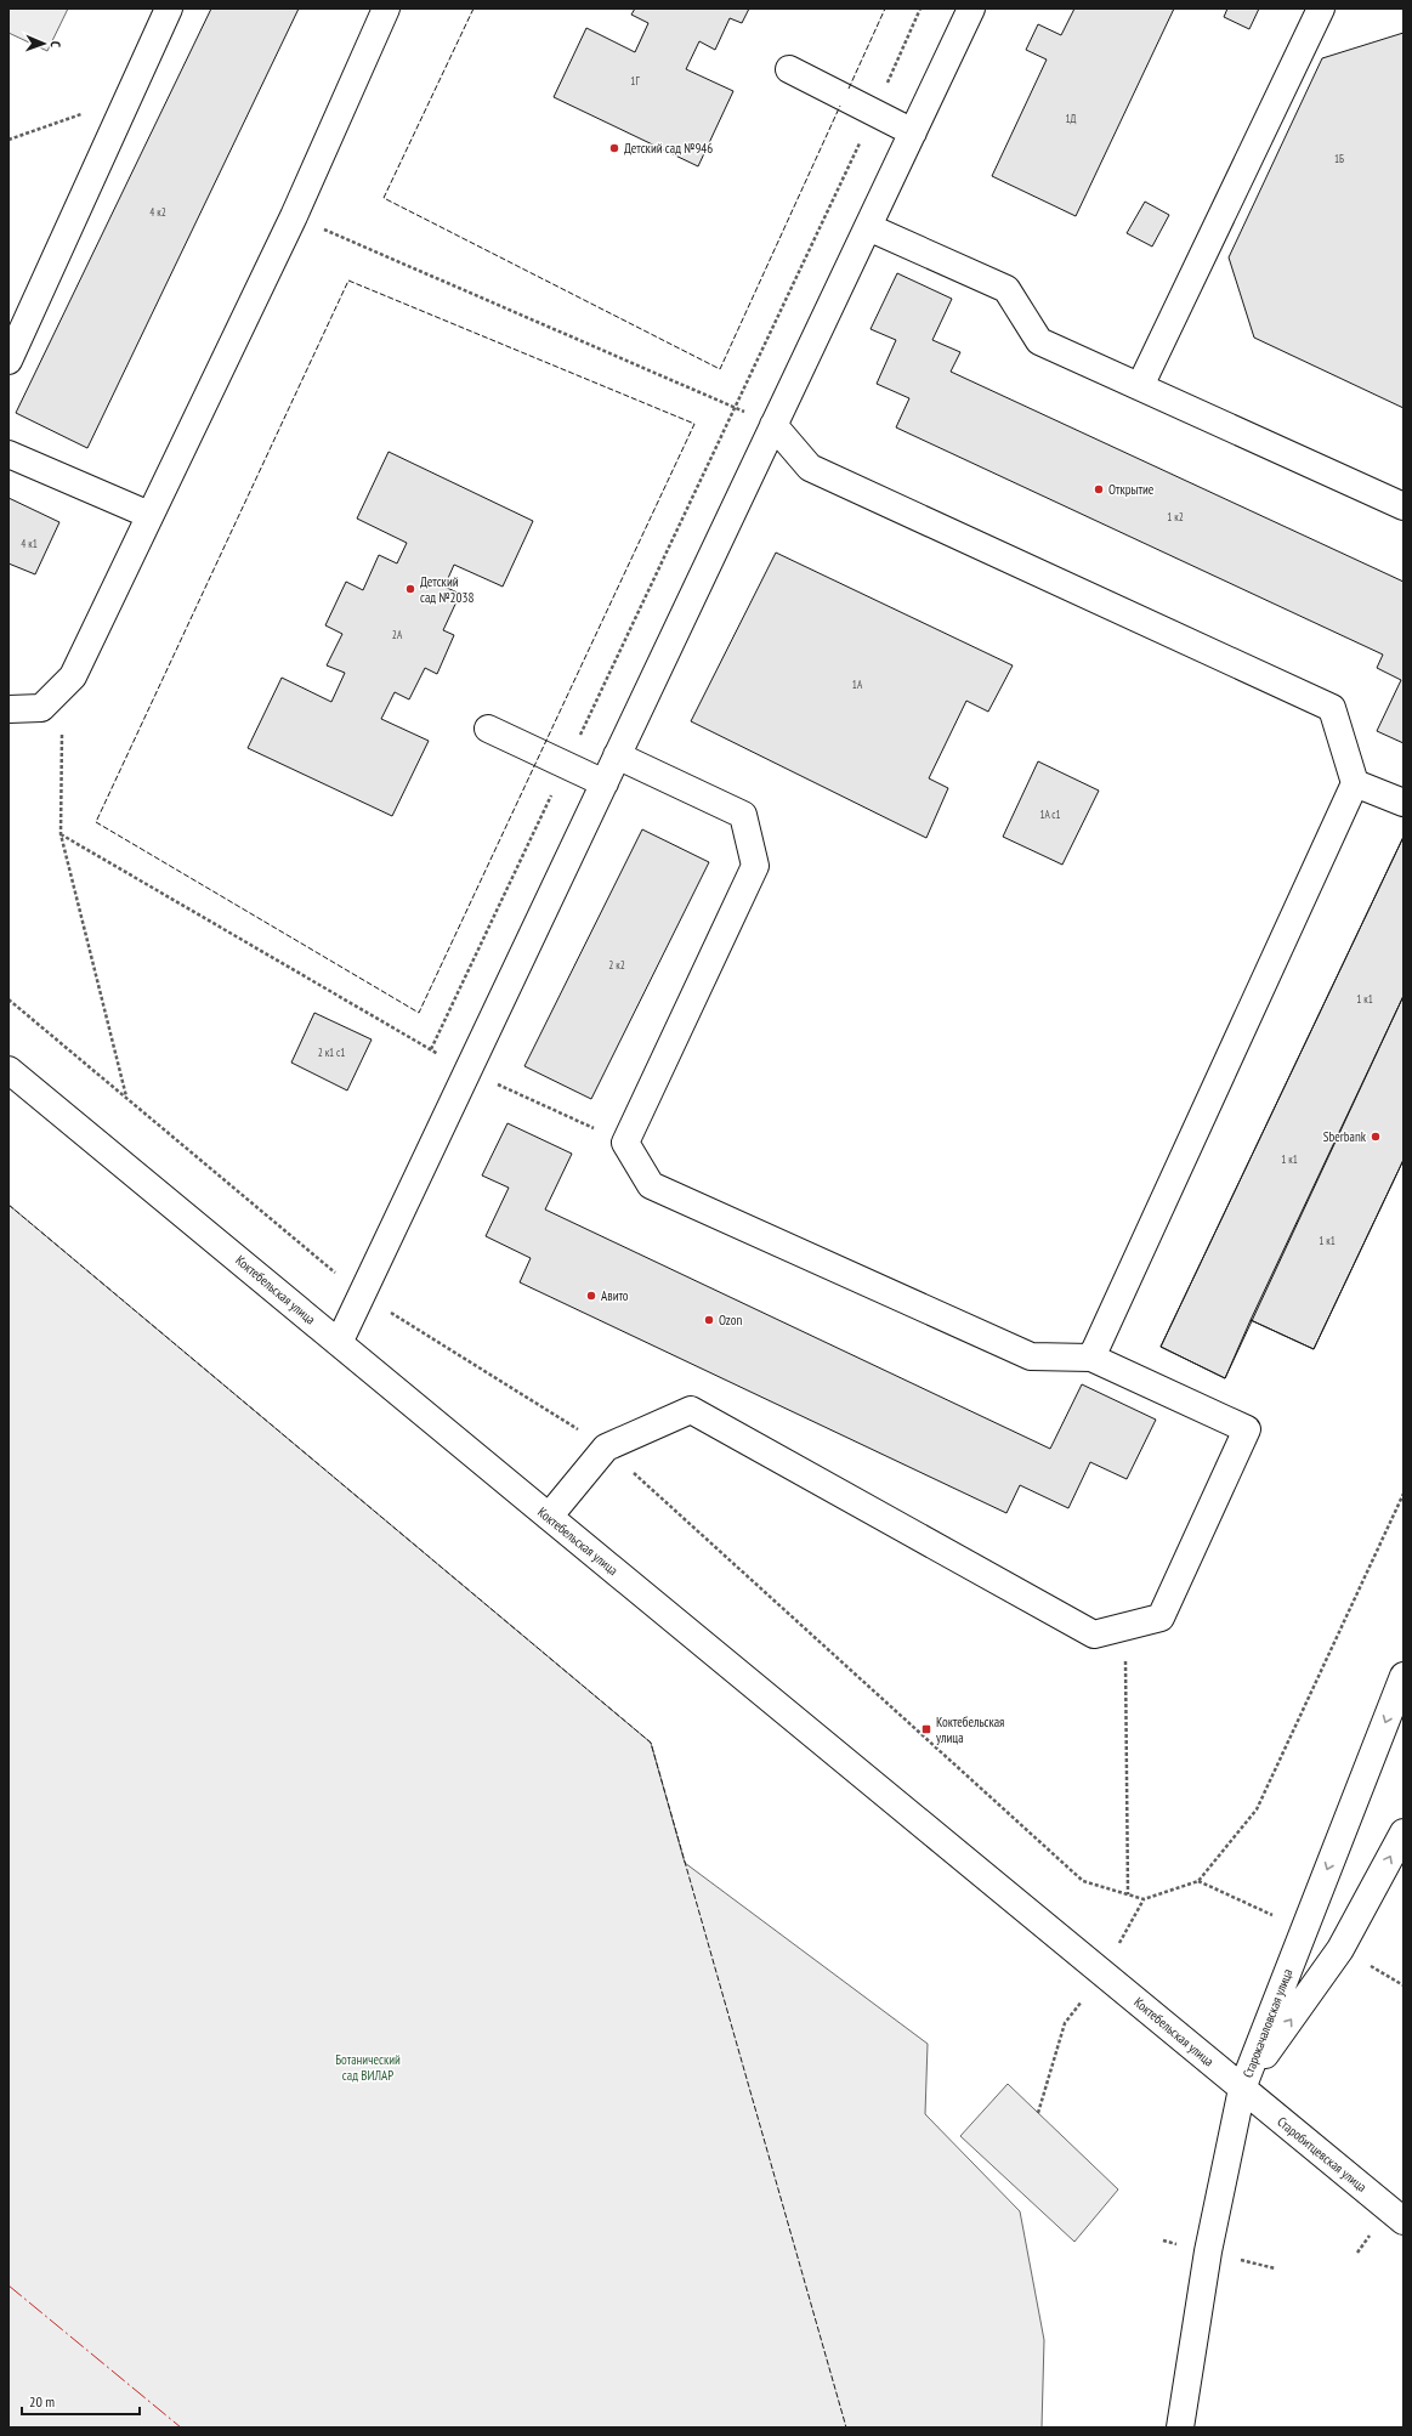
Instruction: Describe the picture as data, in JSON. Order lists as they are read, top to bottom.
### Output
{
  "streets": {
    "street": ["Коктебельская улица", "Старокачаловская улица", "Старобитцевская улица"]
  },
  "crossings": [
    ["Коктебельская улица", "Старокачаловская улица"],
    ["Коктебельская улица", "Старобитцевская улица"],
    ["Старокачаловская улица", "Старобитцевская улица"]
  ],
  "parks": ["Ботанический сад ВИЛАР"],
  "places": {
    "other": [
      "Детский сад №946",
      "Открытие",
      "Детский сад №2038",
      "Sberbank",
      "Авито",
      "Ozon"
    ],
    "transit": ["Коктебельская улица"]
  },
  "house_numbers": [
    "1Г",
    "1Д",
    "1Б",
    "4 к2",
    "1 к2",
    "4 к1",
    "2А",
    "1А",
    "1А с1",
    "2 к2",
    "1 к1",
    "2 к1 с1",
    "1 к1",
    "1 к1"
  ],
  "scale_bar": "20 m",
  "north": "right"
}
